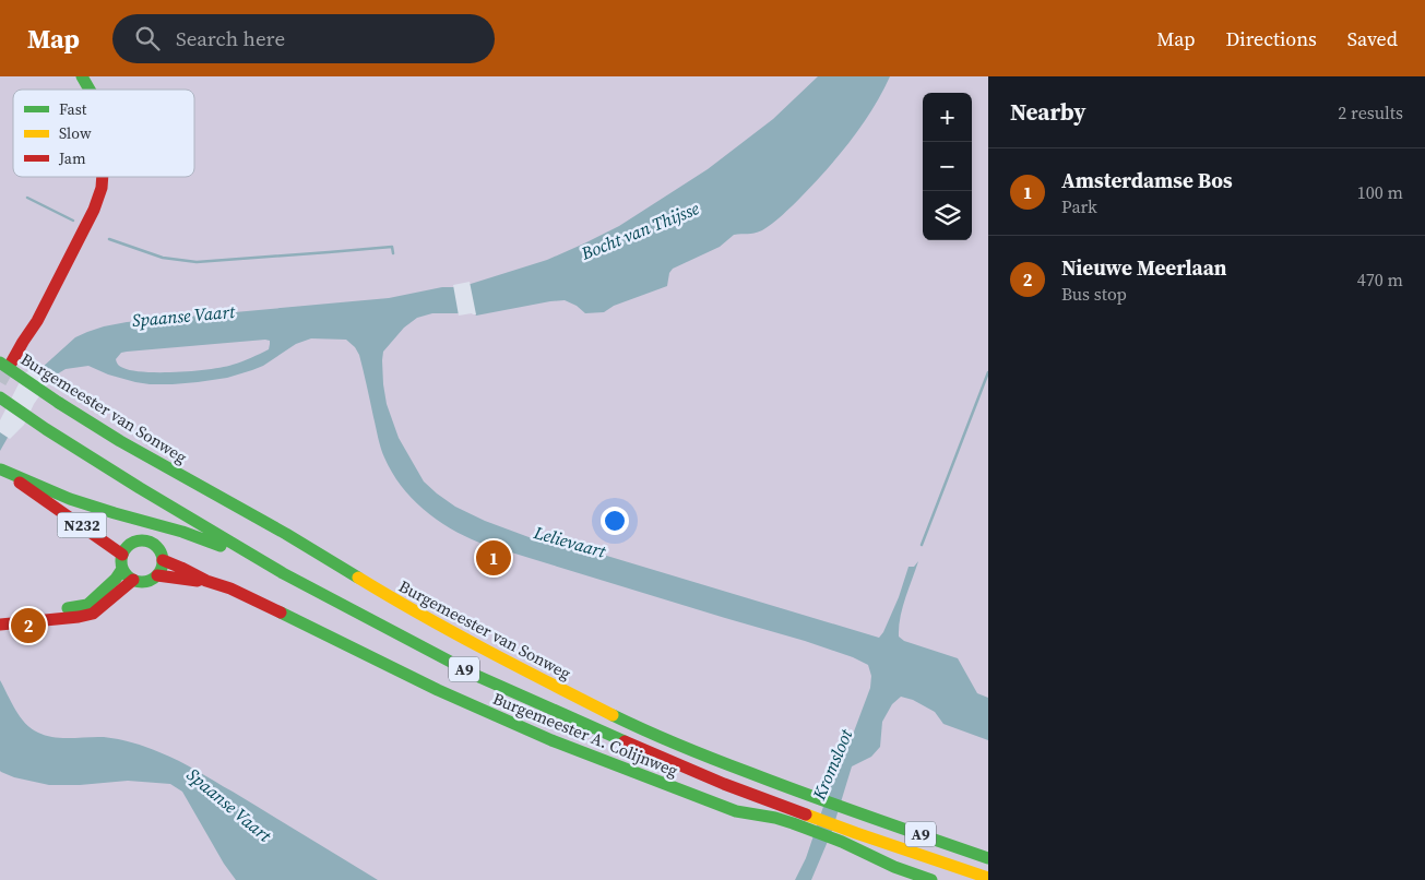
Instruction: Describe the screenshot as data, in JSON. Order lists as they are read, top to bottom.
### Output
{
  "streets": {
    "main road": [
      "Burgemeester van Sonweg",
      "N232",
      "A9",
      "Burgemeester A. Colijnweg"
    ]
  },
  "crossings": [
    ["N232", "A9"],
    ["N232", "Burgemeester A. Colijnweg"],
    ["A9", "Burgemeester A. Colijnweg"]
  ],
  "water": [
    "Bocht van Thijsse",
    "Spaanse Vaart",
    "Lelievaart",
    "Kromsloot"
  ],
  "legend": ["Fast", "Slow", "Jam"],
  "page": {
    "header": "Map",
    "search": "Search here",
    "nav": ["Map", "Directions", "Saved"],
    "heading": ["Nearby", "2 results"],
    "map_buttons": ["+", "−"],
    "list": [
      {
        "mark": "1",
        "name": "Amsterdamse Bos",
        "note": "Park",
        "value": "100 m"
      },
      {
        "mark": "2",
        "name": "Nieuwe Meerlaan",
        "note": "Bus stop",
        "value": "470 m"
      }
    ],
    "pins": ["1", "2"]
  }
}
